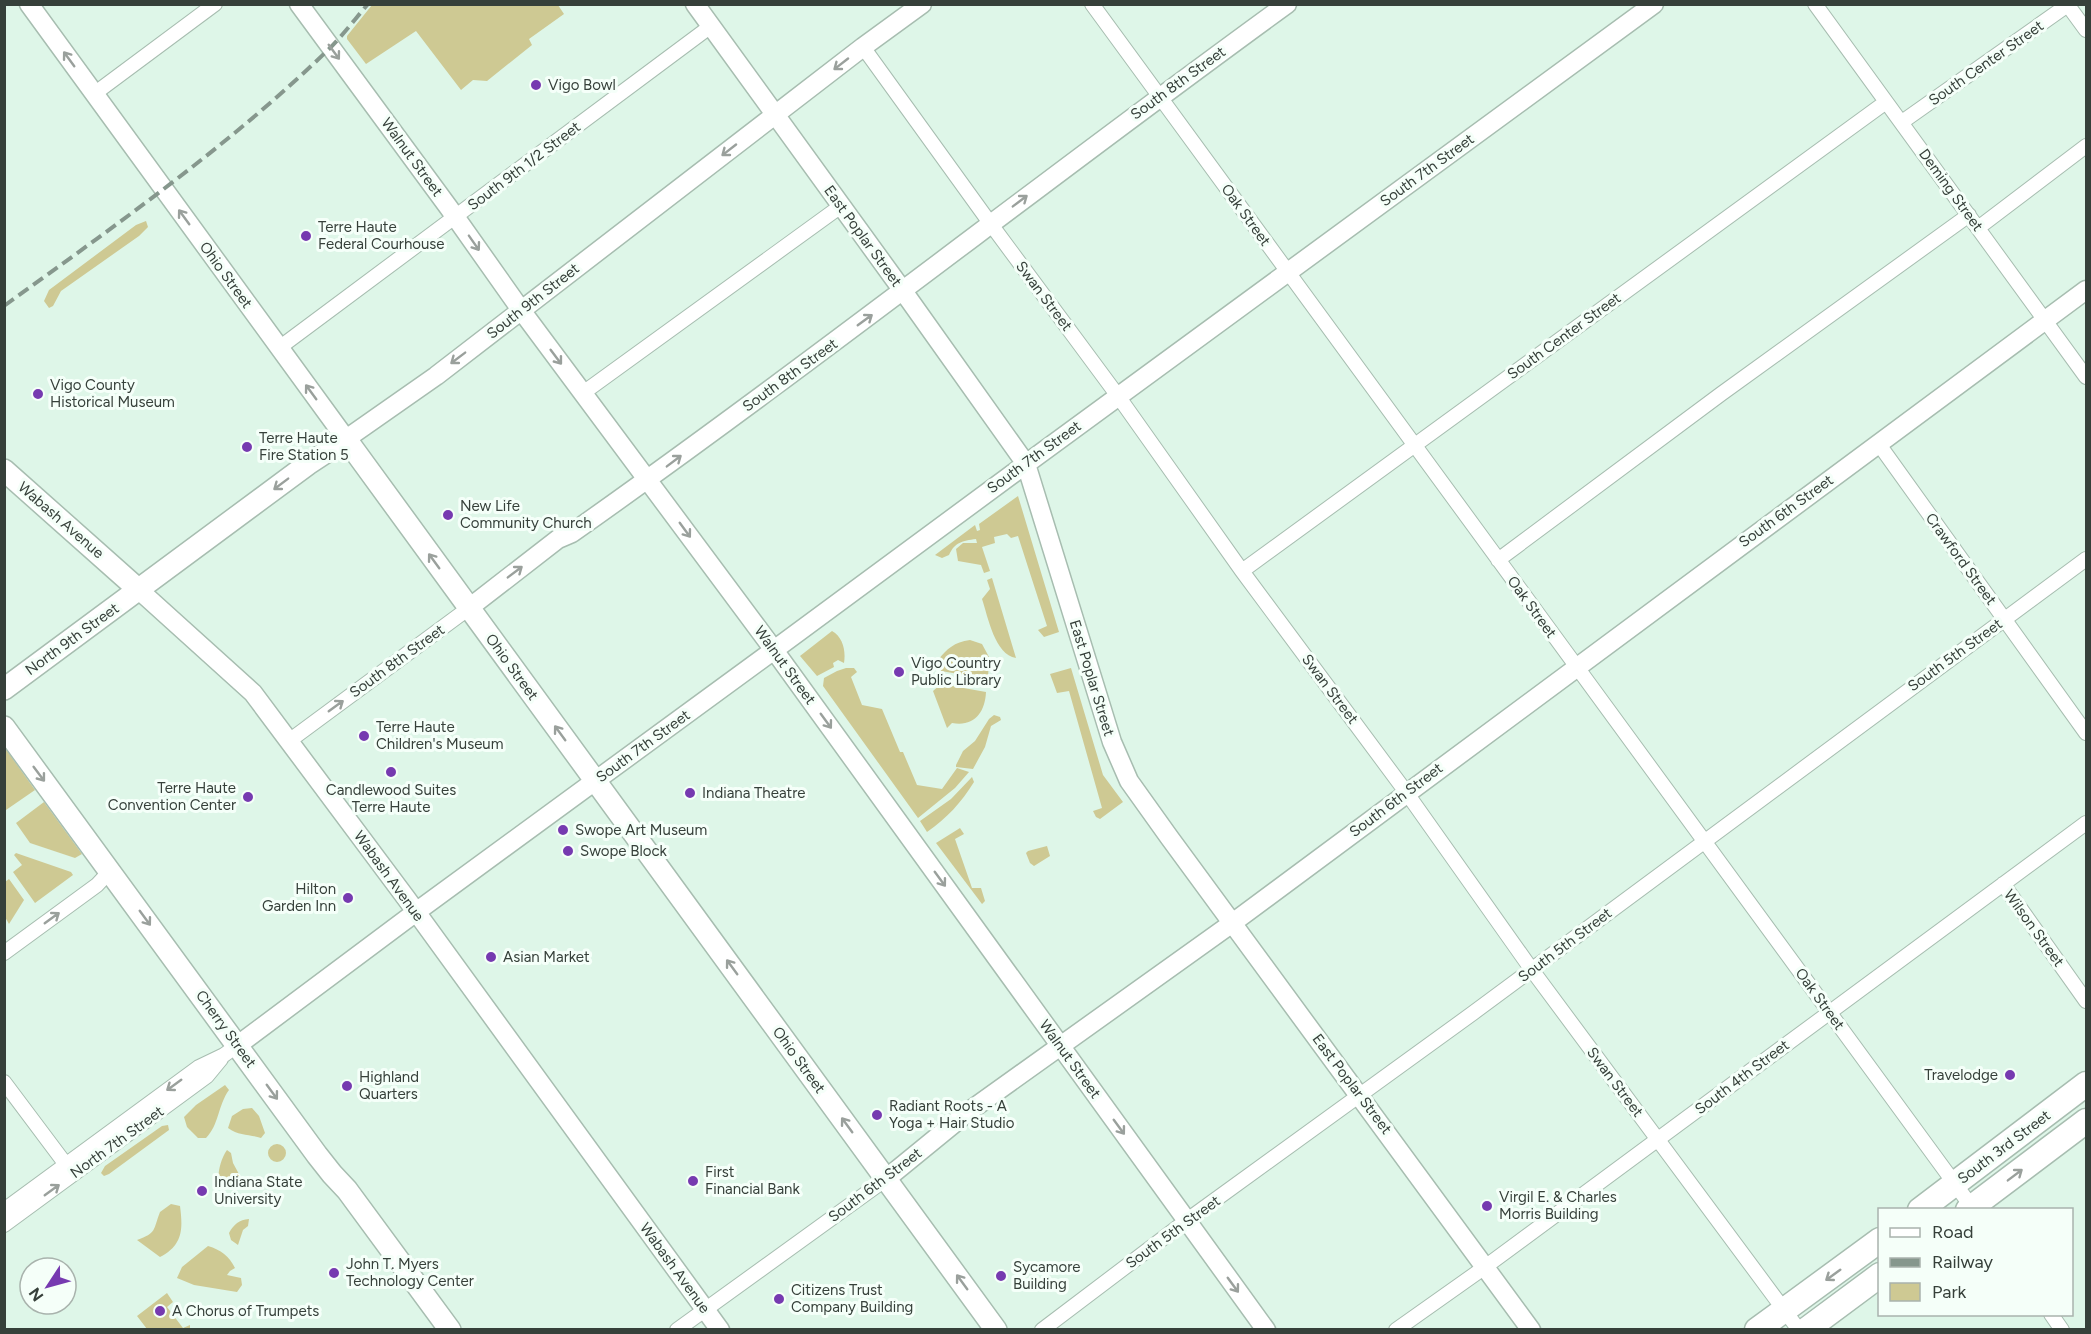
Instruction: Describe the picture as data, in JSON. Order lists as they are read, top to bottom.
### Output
{
  "streets": {
    "highway": ["South 3rd Street"],
    "main road": [
      "Ohio Street",
      "South 9th Street",
      "Wabash Avenue",
      "North 9th Street",
      "Cherry Street"
    ],
    "street": [
      "South Center Street",
      "South 8th Street",
      "Walnut Street",
      "South 9th 1/2 Street",
      "South 7th Street",
      "Deming Street",
      "Oak Street",
      "East Poplar Street",
      "Swan Street",
      "South 6th Street",
      "Crawford Street",
      "South 5th Street",
      "Wilson Street",
      "South 4th Street",
      "North 7th Street"
    ]
  },
  "crossings": [
    ["South Center Street", "Deming Street"],
    ["South Center Street", "Oak Street"],
    ["South Center Street", "Swan Street"],
    ["South 8th Street", "Walnut Street"],
    ["South 8th Street", "Oak Street"],
    ["South 8th Street", "East Poplar Street"],
    ["South 8th Street", "Ohio Street"],
    ["South 8th Street", "Swan Street"],
    ["South 8th Street", "Wabash Avenue"],
    ["Walnut Street", "South 9th 1/2 Street"],
    ["Walnut Street", "South 7th Street"],
    ["Walnut Street", "South 9th Street"],
    ["Walnut Street", "South 6th Street"],
    ["Walnut Street", "South 5th Street"],
    ["South 9th 1/2 Street", "East Poplar Street"],
    ["South 9th 1/2 Street", "Ohio Street"],
    ["South 7th Street", "Oak Street"],
    ["South 7th Street", "East Poplar Street"],
    ["South 7th Street", "Ohio Street"],
    ["South 7th Street", "Swan Street"],
    ["South 7th Street", "Wabash Avenue"],
    ["South 7th Street", "North 7th Street"],
    ["Deming Street", "South 6th Street"],
    ["Oak Street", "South 6th Street"],
    ["Oak Street", "South 5th Street"],
    ["Oak Street", "South 4th Street"],
    ["Oak Street", "South 3rd Street"],
    ["East Poplar Street", "South 9th Street"],
    ["East Poplar Street", "South 6th Street"],
    ["East Poplar Street", "South 5th Street"],
    ["East Poplar Street", "South 4th Street"],
    ["Ohio Street", "South 9th Street"],
    ["Ohio Street", "South 6th Street"],
    ["Swan Street", "South 9th Street"],
    ["Swan Street", "South 6th Street"],
    ["Swan Street", "South 5th Street"],
    ["Swan Street", "South 4th Street"],
    ["South 9th Street", "Wabash Avenue"],
    ["South 9th Street", "North 9th Street"],
    ["South 6th Street", "Wabash Avenue"],
    ["South 6th Street", "Crawford Street"],
    ["Wabash Avenue", "North 9th Street"],
    ["Wabash Avenue", "North 7th Street"],
    ["Crawford Street", "South 5th Street"],
    ["Wilson Street", "South 4th Street"],
    ["Cherry Street", "North 7th Street"]
  ],
  "one_way": ["Walnut Street", "Ohio Street", "Cherry Street"],
  "places": [
    "Vigo Bowl",
    "Terre Haute Federal Courhouse",
    "Vigo County Historical Museum",
    "Terre Haute Fire Station 5",
    "New Life Community Church",
    "Vigo Country Public Library",
    "Terre Haute Children's Museum",
    "Candlewood Suites Terre Haute",
    "Indiana Theatre",
    "Terre Haute Convention Center",
    "Swope Art Museum",
    "Swope Block",
    "Hilton Garden Inn",
    "Asian Market",
    "Travelodge",
    "Highland Quarters",
    "Radiant Roots - A Yoga + Hair Studio",
    "First Financial Bank",
    "Indiana State University",
    "Virgil E. & Charles Morris Building",
    "John T. Myers Technology Center",
    "Sycamore Building",
    "Citizens Trust Company Building",
    "A Chorus of Trumpets"
  ],
  "legend": ["Road", "Railway", "Park"],
  "north": "bottom left"
}
